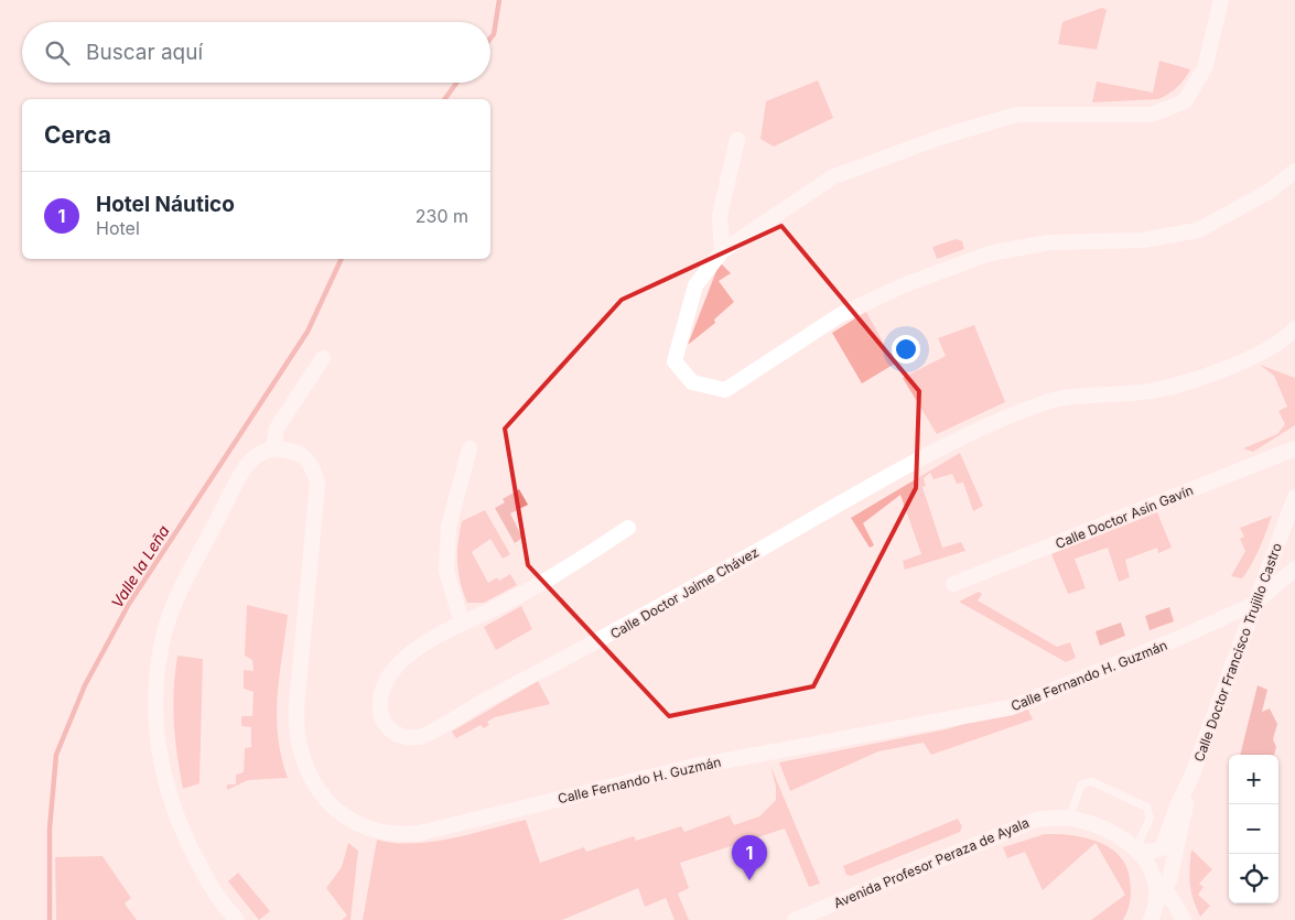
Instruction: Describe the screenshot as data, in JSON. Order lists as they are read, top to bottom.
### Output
{
  "streets": {
    "street": [
      "Calle Doctor Asín Gavín",
      "Calle Doctor Jaime Chávez",
      "Calle Doctor Francisco Trujillo Castro",
      "Calle Fernando H. Guzmán",
      "Avenida Profesor Peraza de Ayala"
    ]
  },
  "crossings": [
    ["Calle Doctor Francisco Trujillo Castro", "Calle Fernando H. Guzmán"],
    ["Calle Doctor Francisco Trujillo Castro", "Avenida Profesor Peraza de Ayala"]
  ],
  "water": ["Valle la Leña"],
  "page": {
    "search": "Buscar aquí",
    "heading": "Cerca",
    "list": [
      {
        "mark": "1",
        "name": "Hotel Náutico",
        "note": "Hotel",
        "value": "230 m"
      }
    ],
    "map_buttons": ["+", "−"],
    "pins": "1"
  }
}
